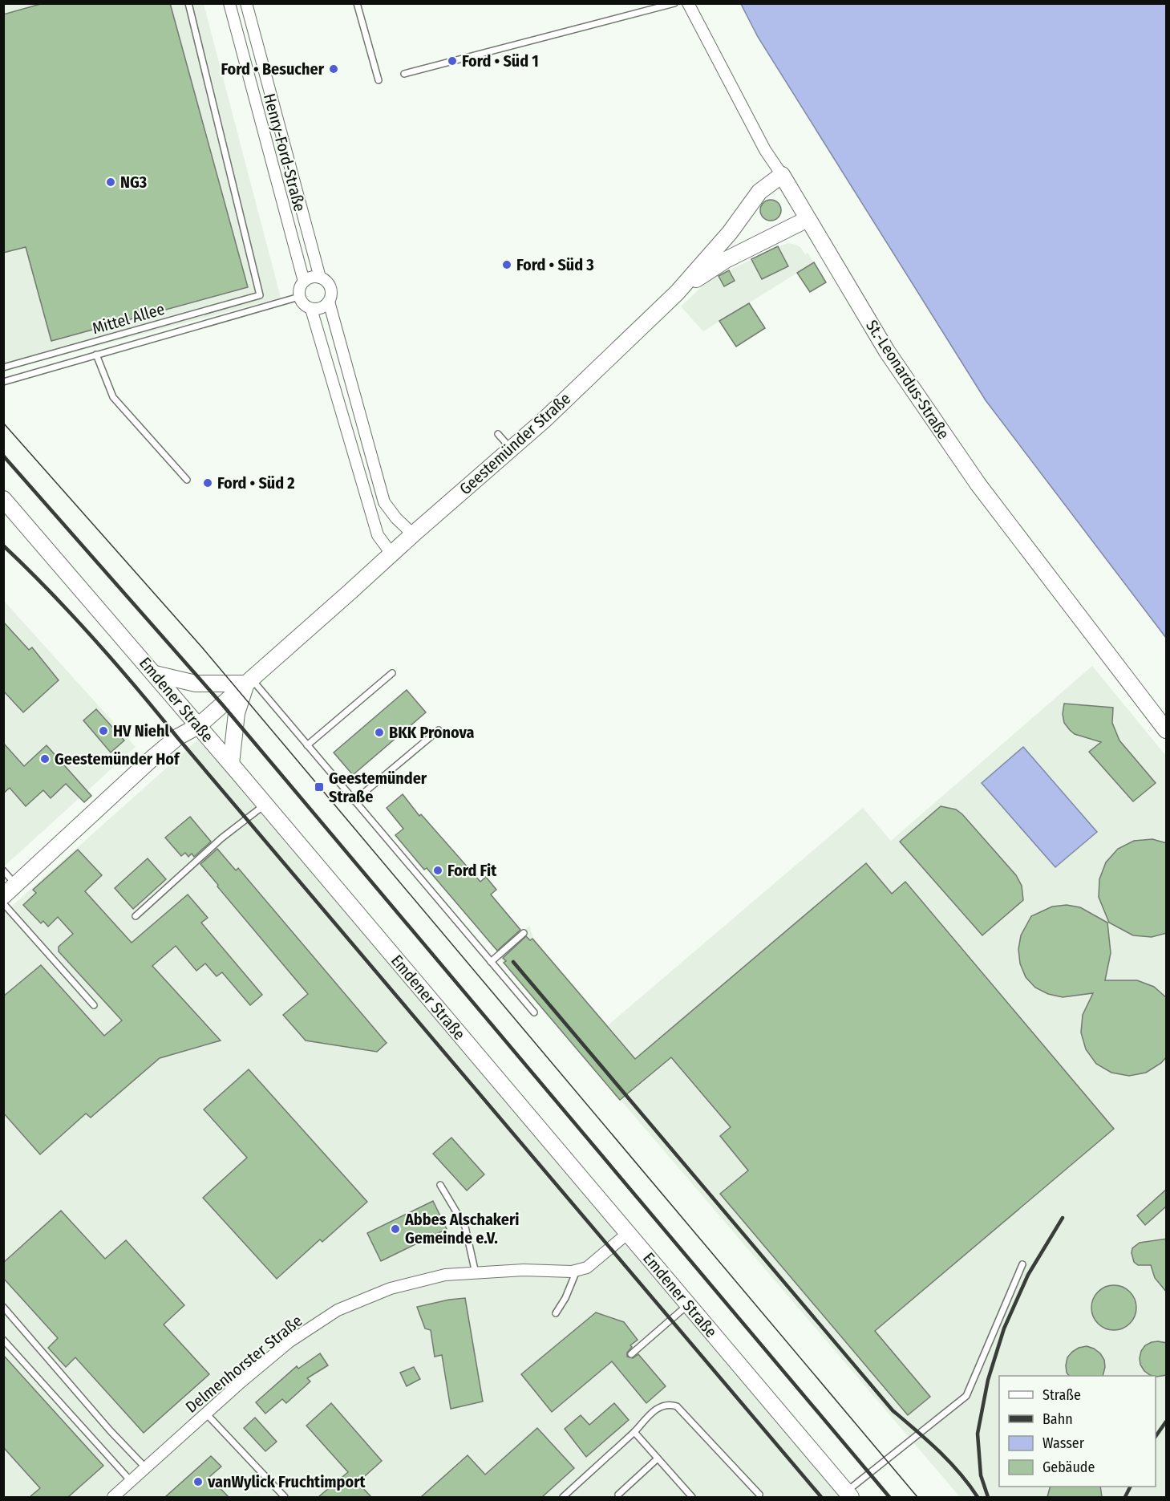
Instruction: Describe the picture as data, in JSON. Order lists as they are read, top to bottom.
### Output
{
  "streets": {
    "street": [
      "Henry-Ford-Straße",
      "St.-Leonardus-Straße",
      "Geestemünder Straße",
      "Emdener Straße",
      "Delmenhorster Straße"
    ],
    "lane": ["Mittel Allee"]
  },
  "crossings": [
    ["Henry-Ford-Straße", "Geestemünder Straße"],
    ["St.-Leonardus-Straße", "Geestemünder Straße"],
    ["Geestemünder Straße", "Emdener Straße"],
    ["Emdener Straße", "Delmenhorster Straße"]
  ],
  "places": {
    "other": [
      "Ford • Süd 1",
      "Ford • Besucher",
      "NG3",
      "Ford • Süd 3",
      "Ford • Süd 2",
      "HV Niehl",
      "BKK Pronova",
      "Geestemünder Hof",
      "Ford Fit",
      "Abbes Alschakeri Gemeinde e.V.",
      "vanWylick Fruchtimport"
    ],
    "transit": ["Geestemünder Straße"]
  },
  "legend": [
    "Straße",
    "Bahn",
    "Wasser",
    "Gebäude"
  ]
}
